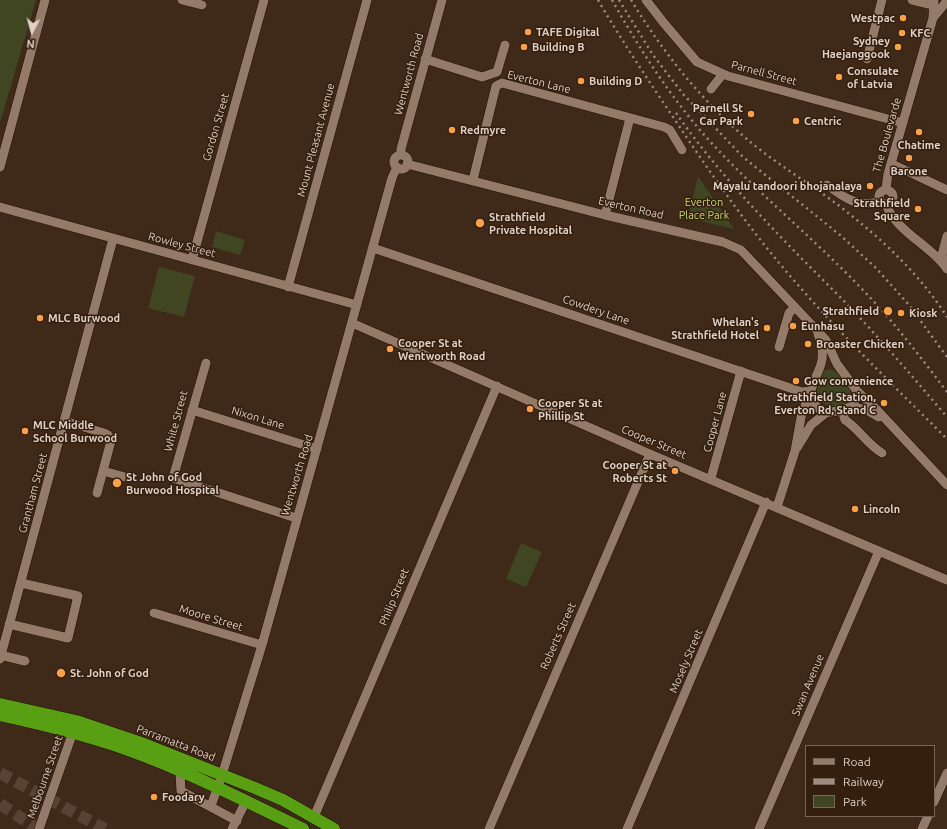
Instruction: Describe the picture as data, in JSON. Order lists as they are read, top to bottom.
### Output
{
  "streets": {
    "highway": ["Parramatta Road"],
    "street": [
      "Parnell Street",
      "Wentworth Road",
      "Everton Lane",
      "Gordon Street",
      "The Boulevarde",
      "Mount Pleasant Avenue",
      "Everton Road",
      "Rowley Street",
      "Cowdery Lane",
      "Nixon Lane",
      "White Street",
      "Cooper Lane",
      "Cooper Street",
      "Grantham Street",
      "Philip Street",
      "Moore Street",
      "Roberts Street",
      "Mosely Street",
      "Swan Avenue",
      "Melbourne Street"
    ]
  },
  "crossings": [
    ["Parnell Street", "The Boulevarde"],
    ["Wentworth Road", "Everton Road"],
    ["Wentworth Road", "Rowley Street"],
    ["Wentworth Road", "Cowdery Lane"],
    ["Wentworth Road", "Nixon Lane"],
    ["Wentworth Road", "White Street"],
    ["Wentworth Road", "Cooper Street"],
    ["Wentworth Road", "Moore Street"],
    ["Wentworth Road", "Parramatta Road"],
    ["Everton Lane", "Everton Road"],
    ["Gordon Street", "Rowley Street"],
    ["Mount Pleasant Avenue", "Rowley Street"],
    ["Everton Road", "Cowdery Lane"],
    ["Rowley Street", "Grantham Street"],
    ["Cowdery Lane", "Cooper Lane"],
    ["Nixon Lane", "White Street"],
    ["Cooper Lane", "Cooper Street"],
    ["Cooper Street", "Philip Street"],
    ["Cooper Street", "Roberts Street"],
    ["Cooper Street", "Mosely Street"],
    ["Cooper Street", "Swan Avenue"],
    ["Philip Street", "Parramatta Road"]
  ],
  "parks": ["Everton Place Park"],
  "places": [
    "Westpac",
    "TAFE Digital",
    "KFC",
    "Building B",
    "Sydney Haejanggook",
    "Consulate of Latvia",
    "Building D",
    "Parnell St Car Park",
    "Centric",
    "Redmyre",
    "Chatime",
    "Barone",
    "Mayalu tandoori bhojanalaya",
    "Strathfield Square",
    "Strathfield Private Hospital",
    "Strathfield",
    "Kiosk",
    "MLC Burwood",
    "Eunhasu",
    "Whelan's Strathfield Hotel",
    "Broaster Chicken",
    "Cooper St at Wentworth Road",
    "Gow convenience",
    "Strathfield Station, Everton Rd, Stand C",
    "Cooper St at Phillip St",
    "MLC Middle School Burwood",
    "Cooper St at Roberts St",
    "St John of God Burwood Hospital",
    "Lincoln",
    "St. John of God",
    "Foodary"
  ],
  "legend": ["Road", "Railway", "Park"],
  "north": "bottom"
}
